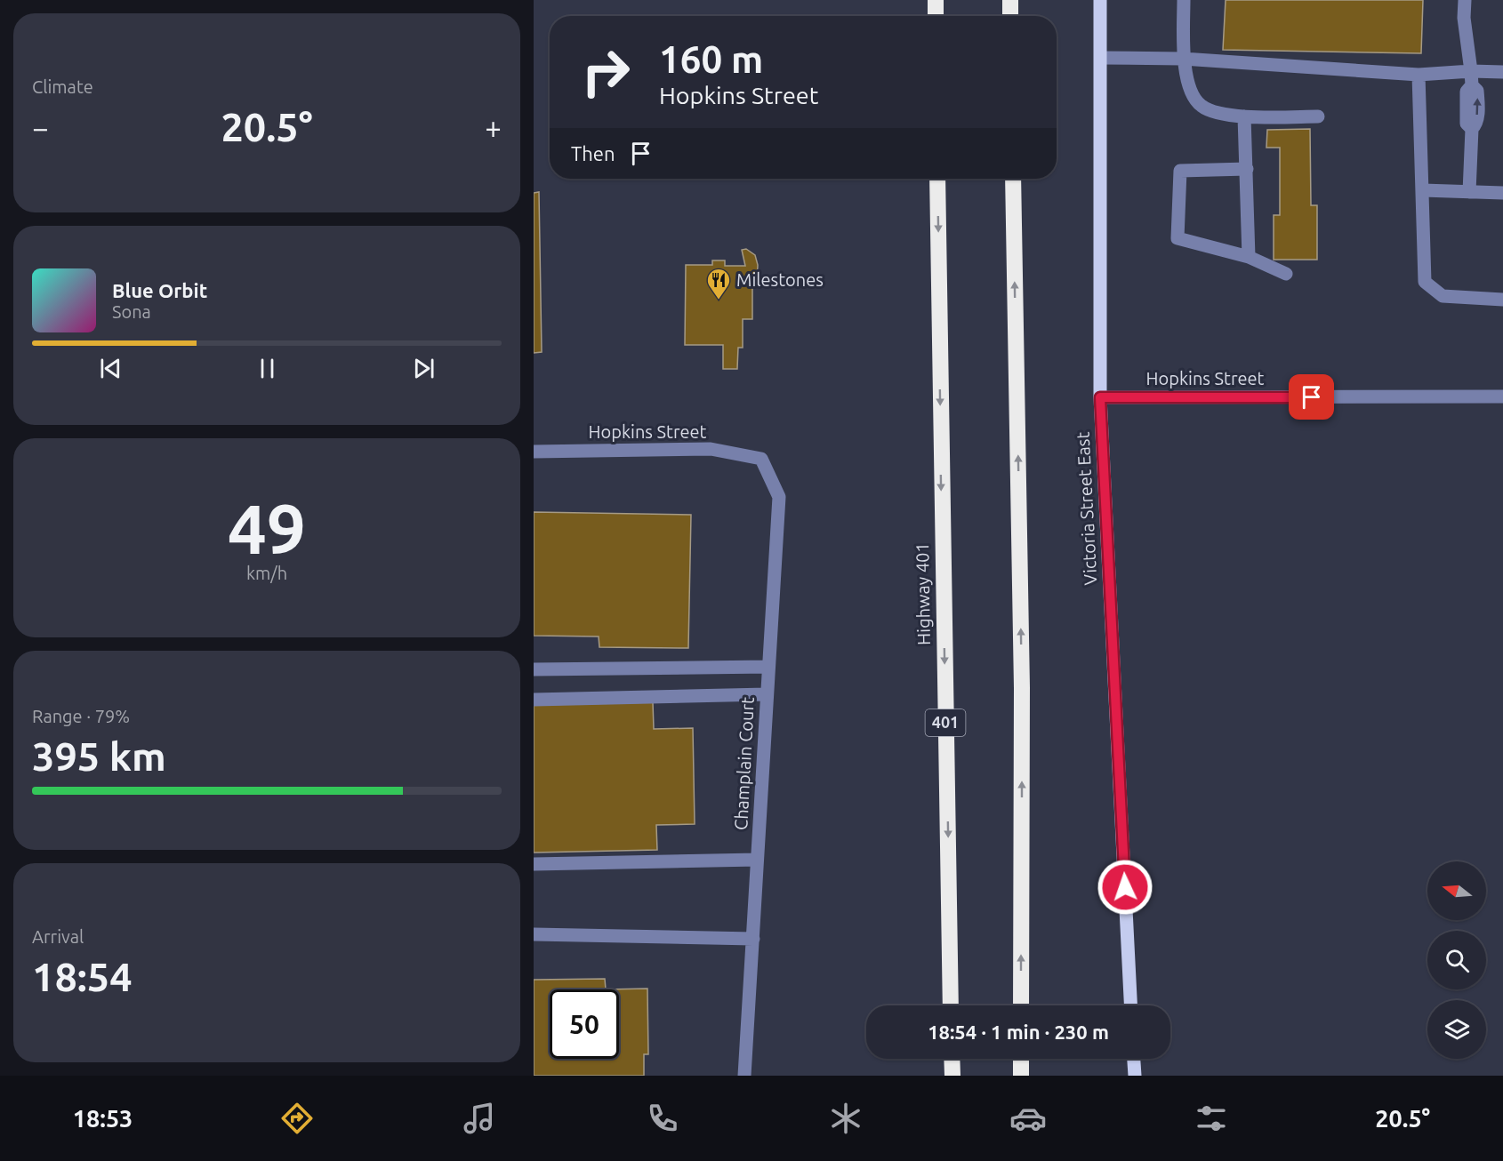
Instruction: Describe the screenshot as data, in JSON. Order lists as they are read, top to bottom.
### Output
{
  "streets": {
    "highway": ["Highway 401", "401"],
    "main road": ["Victoria Street East"],
    "street": ["Hopkins Street", "Champlain Court"]
  },
  "crossings": [
    ["Hopkins Street", "Victoria Street East"],
    ["Hopkins Street", "Champlain Court"]
  ],
  "places": {
    "restaurant": ["Milestones"]
  },
  "north": "left",
  "page": {
    "tile": [
      "Climate",
      ["49", "km/h"],
      ["Range · 79%", "395 km"],
      ["Arrival", "18:54"]
    ],
    "turn": ["160 m", "Hopkins Street"],
    "heat": ["−", "20.5°", "+"],
    "then": "Then",
    "song": ["Blue Orbit", "Sona"],
    "limit": "50",
    "trip": "18:54 · 1 min · 230 m",
    "tabs": ["18:53", "20.5°"]
  }
}
